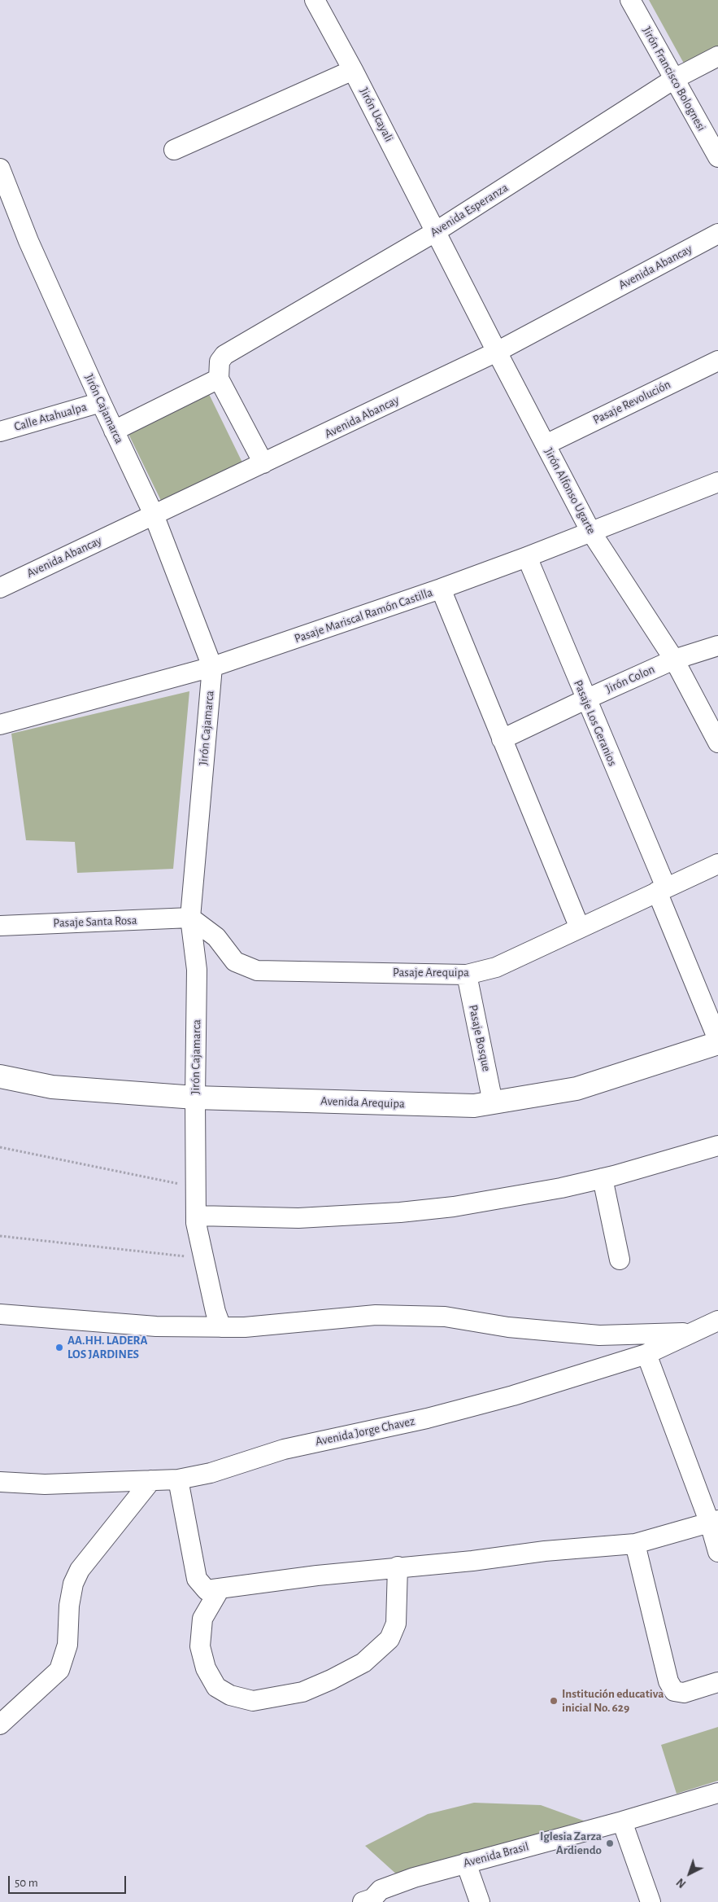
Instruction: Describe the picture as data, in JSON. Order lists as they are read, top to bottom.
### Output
{
  "streets": {
    "main road": ["Avenida Arequipa"],
    "street": [
      "Jirón Francisco Bolognesi",
      "Jirón Ucayali",
      "Avenida Esperanza",
      "Avenida Abancay",
      "Pasaje Revolución",
      "Jirón Cajamarca",
      "Calle Atahualpa",
      "Jirón Alfonso Ugarte",
      "Pasaje Mariscal Ramón Castilla",
      "Jirón Colon",
      "Pasaje Los Geranios",
      "Pasaje Santa Rosa",
      "Pasaje Arequipa",
      "Pasaje Bosque",
      "Avenida Jorge Chavez",
      "Avenida Brasil"
    ]
  },
  "crossings": [
    ["Jirón Francisco Bolognesi", "Avenida Esperanza"],
    ["Jirón Ucayali", "Avenida Esperanza"],
    ["Jirón Ucayali", "Jirón Alfonso Ugarte"],
    ["Avenida Esperanza", "Jirón Cajamarca"],
    ["Avenida Esperanza", "Jirón Alfonso Ugarte"],
    ["Avenida Abancay", "Jirón Cajamarca"],
    ["Avenida Abancay", "Jirón Alfonso Ugarte"],
    ["Pasaje Revolución", "Jirón Alfonso Ugarte"],
    ["Jirón Cajamarca", "Calle Atahualpa"],
    ["Jirón Cajamarca", "Pasaje Mariscal Ramón Castilla"],
    ["Jirón Cajamarca", "Pasaje Santa Rosa"],
    ["Jirón Cajamarca", "Pasaje Arequipa"],
    ["Jirón Cajamarca", "Avenida Arequipa"],
    ["Jirón Alfonso Ugarte", "Pasaje Mariscal Ramón Castilla"],
    ["Jirón Alfonso Ugarte", "Jirón Colon"],
    ["Pasaje Mariscal Ramón Castilla", "Pasaje Los Geranios"],
    ["Jirón Colon", "Pasaje Los Geranios"],
    ["Pasaje Los Geranios", "Pasaje Arequipa"],
    ["Pasaje Santa Rosa", "Pasaje Arequipa"],
    ["Pasaje Arequipa", "Pasaje Bosque"],
    ["Pasaje Bosque", "Avenida Arequipa"]
  ],
  "places": ["AA.HH. LADERA LOS JARDINES", "Institución educativa inicial No. 629", "Iglesia Zarza Ardiendo"],
  "scale_bar": "50 m",
  "north": "bottom left"
}
